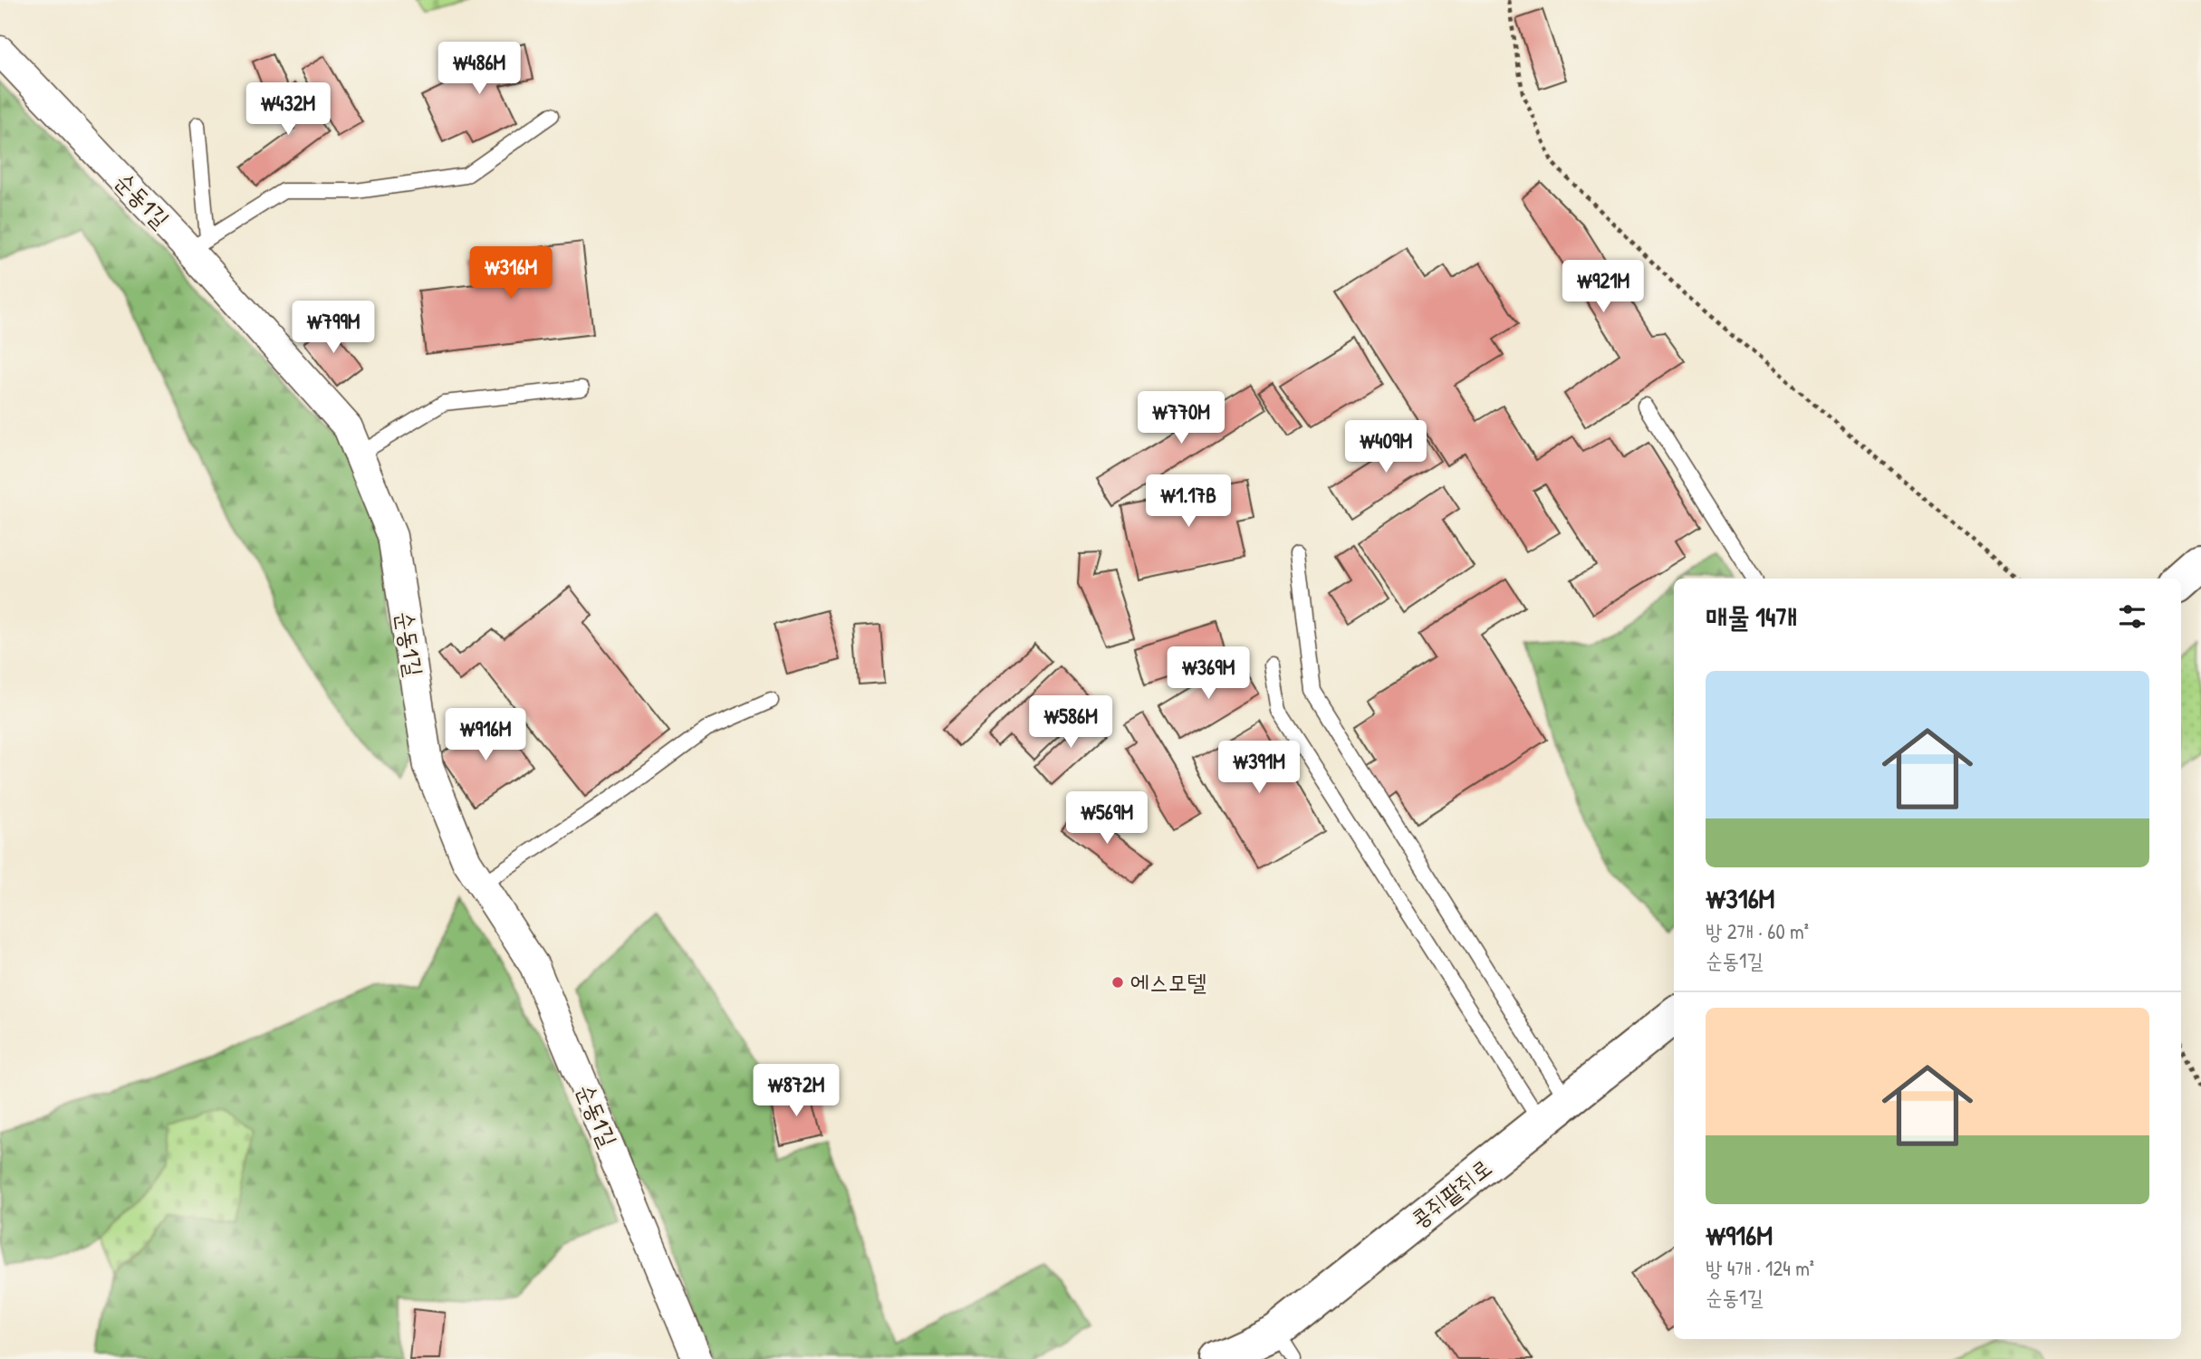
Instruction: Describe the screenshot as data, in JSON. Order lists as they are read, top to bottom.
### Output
{
  "streets": {
    "main road": ["콩쥐팥쥐로"],
    "street": ["순동1길"]
  },
  "places": ["에스모텔"],
  "page": {
    "price": [
      "₩486M",
      "₩432M",
      "₩316M",
      "₩921M",
      "₩799M",
      "₩770M",
      "₩409M",
      "₩1.17B",
      "₩369M",
      "₩586M",
      "₩916M",
      "₩391M",
      "₩569M",
      "₩872M"
    ],
    "heading": "매물 14개",
    "list": [
      {
        "name": "₩316M",
        "note": "방 2개 · 60 m² · 순동1길"
      },
      {
        "name": "₩916M",
        "note": "방 4개 · 124 m² · 순동1길"
      }
    ]
  }
}
